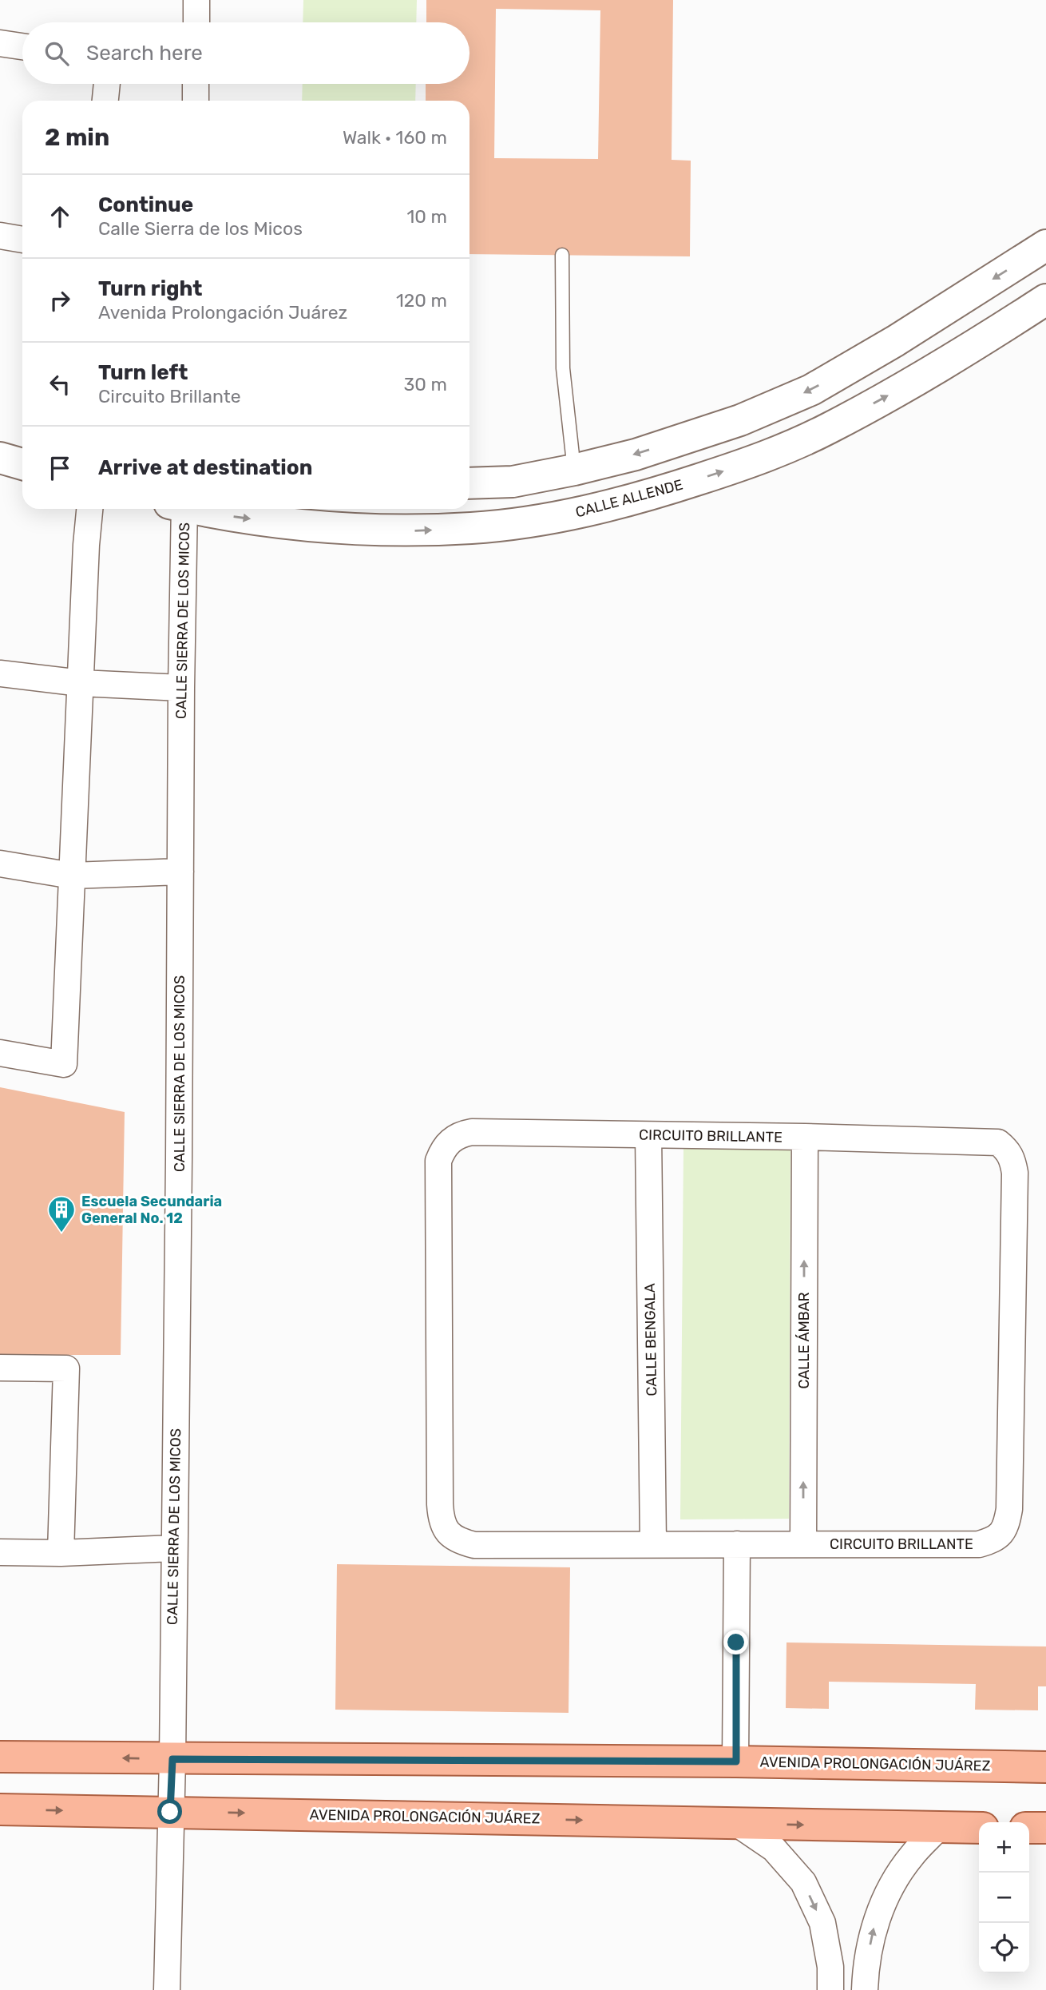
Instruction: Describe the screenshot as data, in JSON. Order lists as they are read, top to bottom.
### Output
{
  "streets": {
    "main road": ["AVENIDA PROLONGACIÓN JUÁREZ"],
    "street": [
      "CALLE ALLENDE",
      "CALLE SIERRA DE LOS MICOS",
      "CIRCUITO BRILLANTE",
      "CALLE BENGALA",
      "CALLE ÁMBAR"
    ]
  },
  "crossings": [
    ["CALLE SIERRA DE LOS MICOS", "AVENIDA PROLONGACIÓN JUÁREZ"],
    ["CIRCUITO BRILLANTE", "CALLE BENGALA"],
    ["CIRCUITO BRILLANTE", "CALLE ÁMBAR"]
  ],
  "one_way": ["CALLE ÁMBAR"],
  "places": {
    "building": ["Escuela Secundaria General No. 12"]
  },
  "page": {
    "search": "Search here",
    "heading": ["2 min", "Walk · 160 m"],
    "list": [
      ["Continue", "Calle Sierra de los Micos", "10 m"],
      ["Turn right", "Avenida Prolongación Juárez", "120 m"],
      ["Turn left", "Circuito Brillante", "30 m"],
      "Arrive at destination"
    ],
    "map_buttons": ["+", "−"]
  }
}
